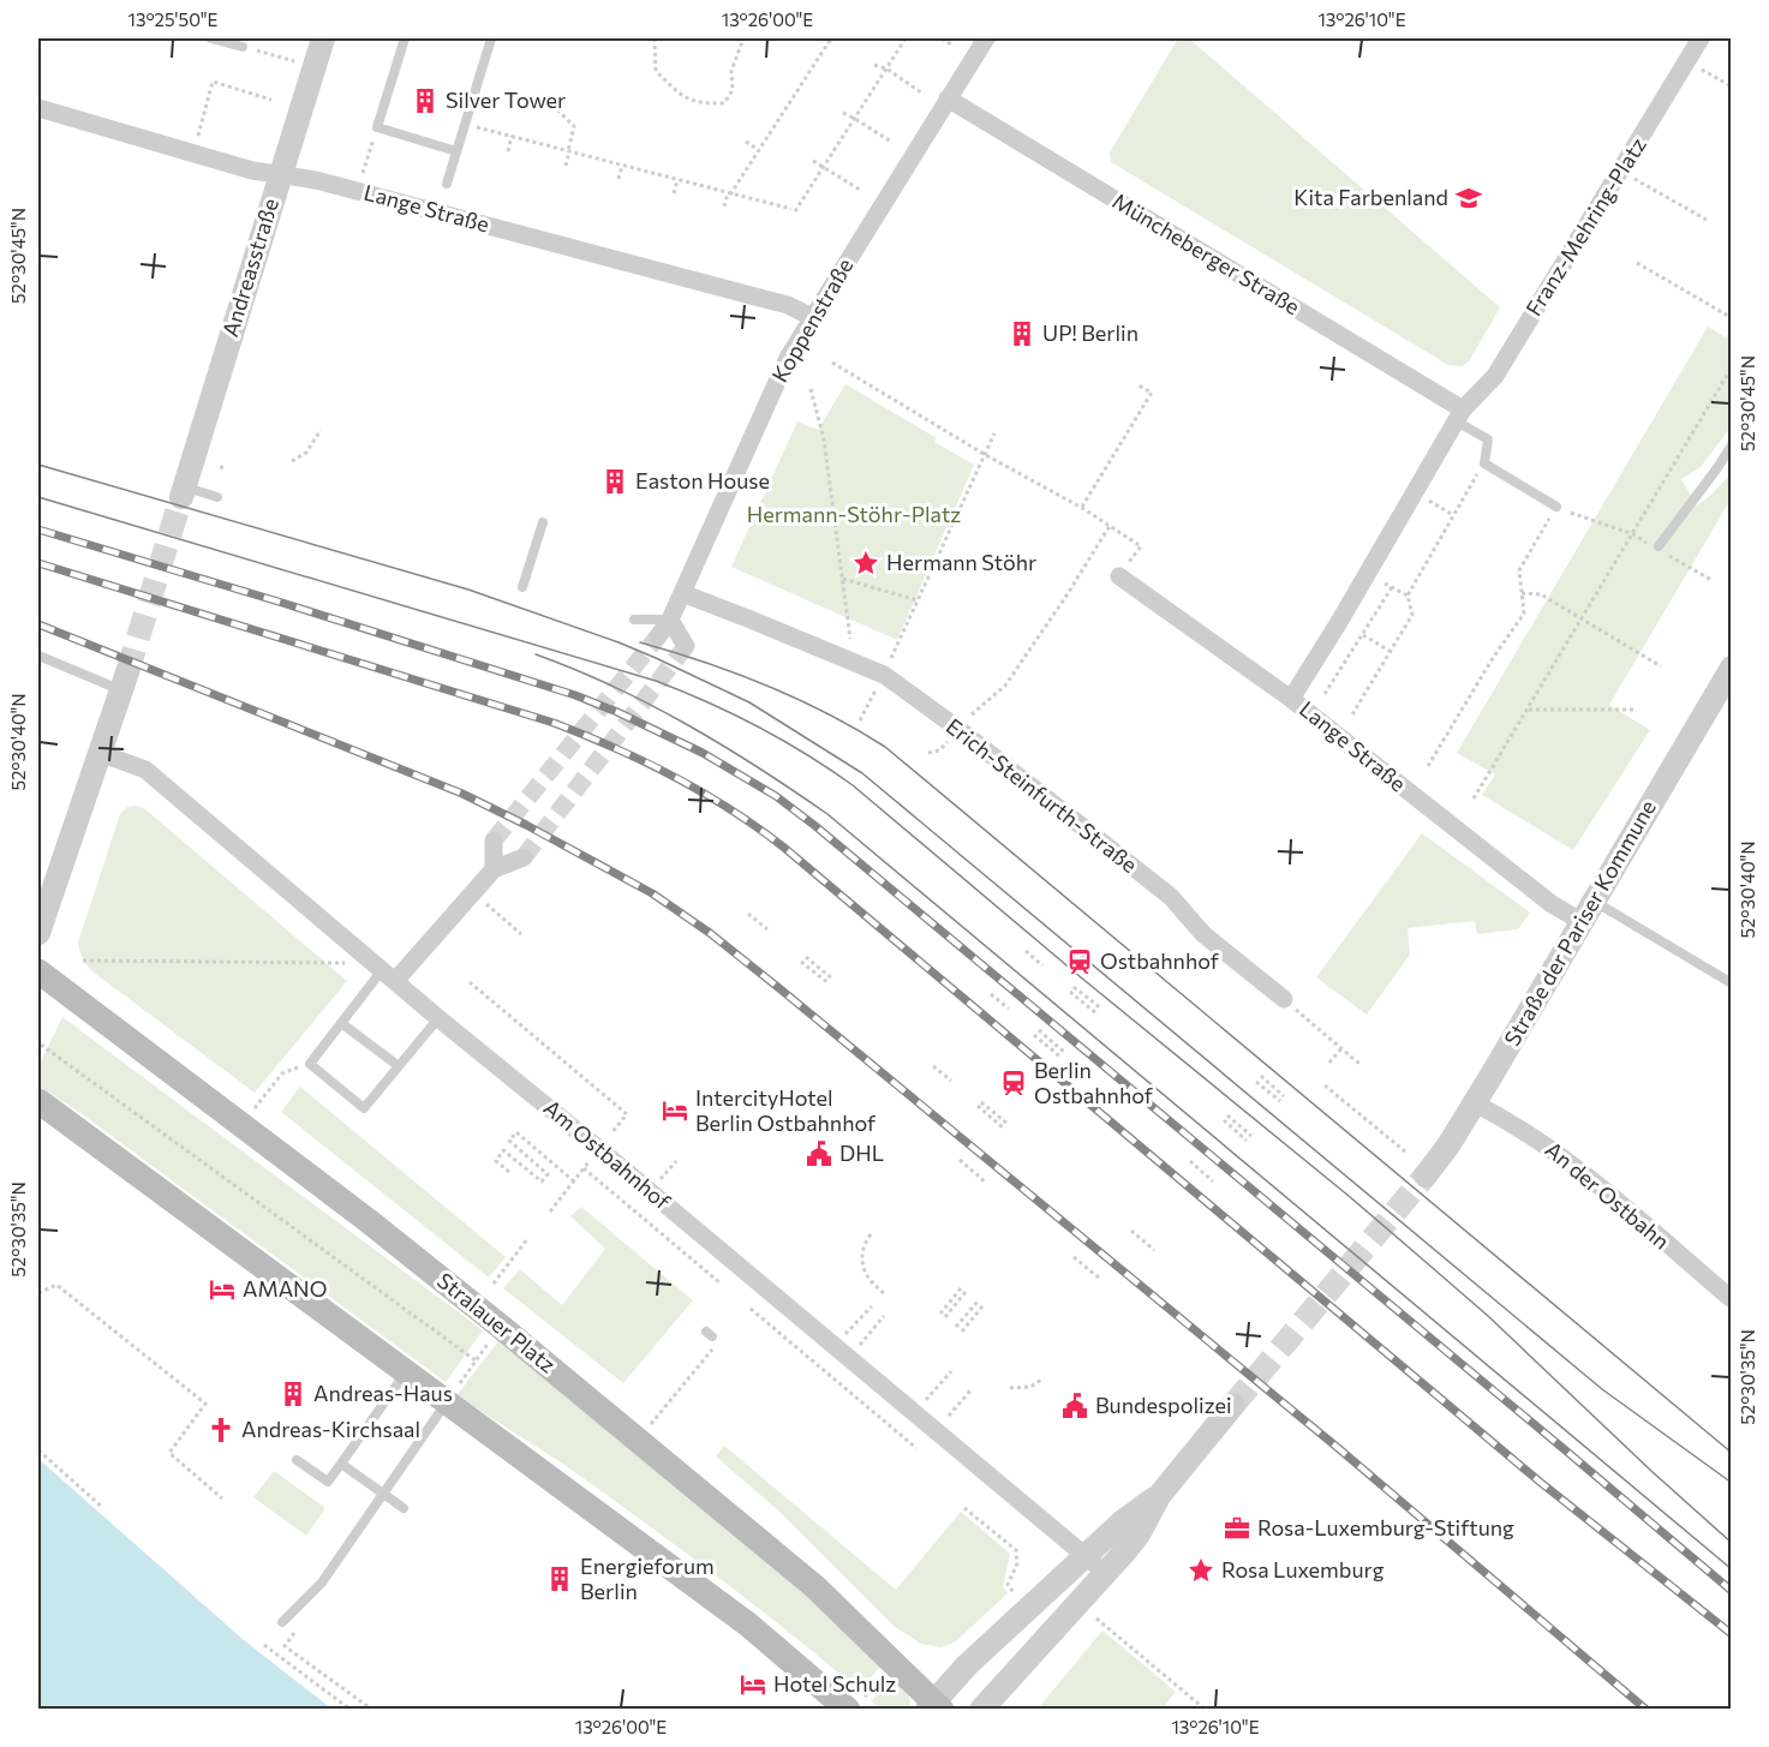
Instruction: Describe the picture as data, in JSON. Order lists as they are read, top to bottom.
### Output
{
  "streets": {
    "main road": ["Stralauer Platz"],
    "street": [
      "Lange Straße",
      "Franz-Mehring-Platz",
      "Müncheberger Straße",
      "Andreasstraße",
      "Koppenstraße",
      "Erich-Steinfurth-Straße",
      "Straße der Pariser Kommune",
      "Am Ostbahnhof",
      "An der Ostbahn"
    ]
  },
  "crossings": [
    ["Lange Straße", "Andreasstraße"],
    ["Lange Straße", "Koppenstraße"],
    ["Lange Straße", "Straße der Pariser Kommune"],
    ["Franz-Mehring-Platz", "Müncheberger Straße"],
    ["Müncheberger Straße", "Koppenstraße"],
    ["Koppenstraße", "Erich-Steinfurth-Straße"],
    ["Straße der Pariser Kommune", "An der Ostbahn"]
  ],
  "parks": ["Hermann-Stöhr-Platz"],
  "places": {
    "building": [
      "Silver Tower",
      "UP! Berlin",
      "Easton House",
      "Andreas-Haus",
      "Energieforum Berlin"
    ],
    "school or university": ["Kita Farbenland"],
    "place": ["Hermann Stöhr", "Rosa Luxemburg"],
    "station": ["Ostbahnhof", "Berlin Ostbahnhof"],
    "hotel": ["IntercityHotel Berlin Ostbahnhof", "AMANO", "Hotel Schulz"],
    "public building": ["DHL", "Bundespolizei"],
    "church": ["Andreas-Kirchsaal"],
    "office": ["Rosa-Luxemburg-Stiftung"]
  },
  "coordinates": [
    "13°25'50\"E",
    "13°26'00\"E",
    "13°26'10\"E",
    "52°30'45\"N",
    "52°30'40\"N",
    "52°30'35\"N"
  ]
}
